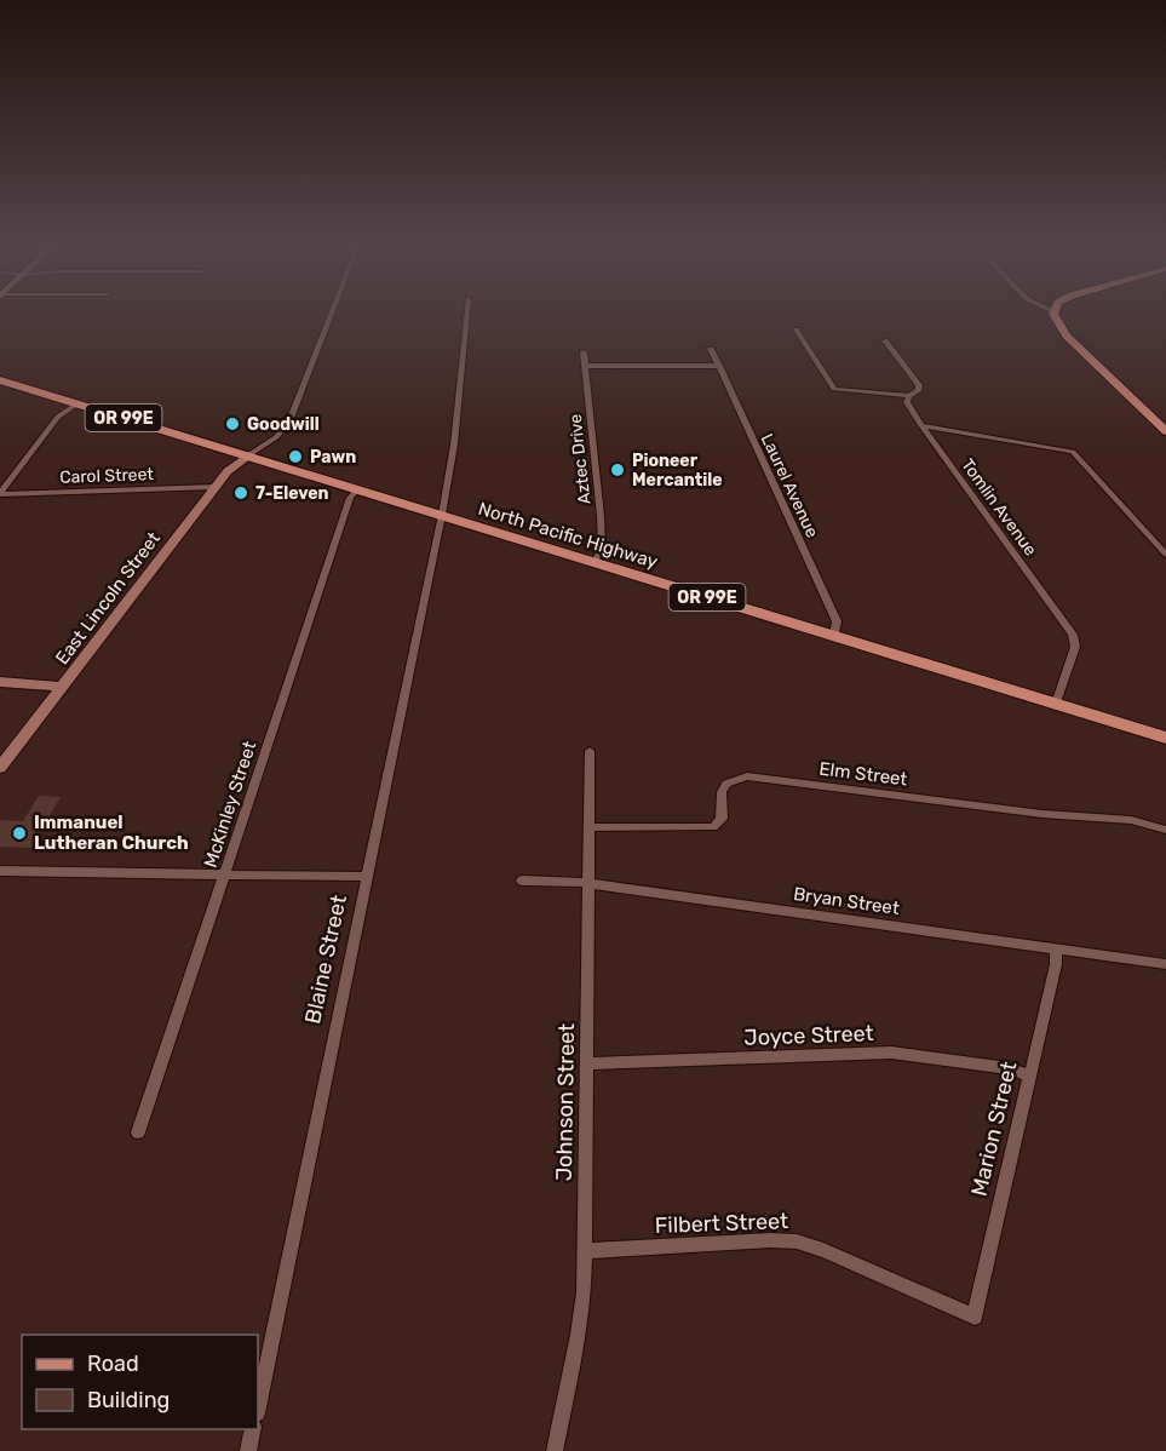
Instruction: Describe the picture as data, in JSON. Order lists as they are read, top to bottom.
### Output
{
  "streets": {
    "main road": ["OR 99E", "North Pacific Highway"],
    "street": [
      "Aztec Drive",
      "Carol Street",
      "Laurel Avenue",
      "Tomlin Avenue",
      "East Lincoln Street",
      "Elm Street",
      "McKinley Street",
      "Bryan Street",
      "Blaine Street",
      "Joyce Street",
      "Johnson Street",
      "Marion Street",
      "Filbert Street"
    ]
  },
  "crossings": [
    ["Aztec Drive", "North Pacific Highway"],
    ["Carol Street", "East Lincoln Street"],
    ["Laurel Avenue", "North Pacific Highway"],
    ["Tomlin Avenue", "North Pacific Highway"],
    ["North Pacific Highway", "East Lincoln Street"],
    ["North Pacific Highway", "McKinley Street"],
    ["North Pacific Highway", "Blaine Street"],
    ["Elm Street", "Johnson Street"],
    ["Bryan Street", "Johnson Street"],
    ["Bryan Street", "Marion Street"],
    ["Joyce Street", "Johnson Street"],
    ["Joyce Street", "Marion Street"],
    ["Johnson Street", "Filbert Street"],
    ["Marion Street", "Filbert Street"]
  ],
  "places": [
    "Goodwill",
    "Pawn",
    "Pioneer Mercantile",
    "7-Eleven",
    "Immanuel Lutheran Church"
  ],
  "legend": ["Road", "Building"]
}
